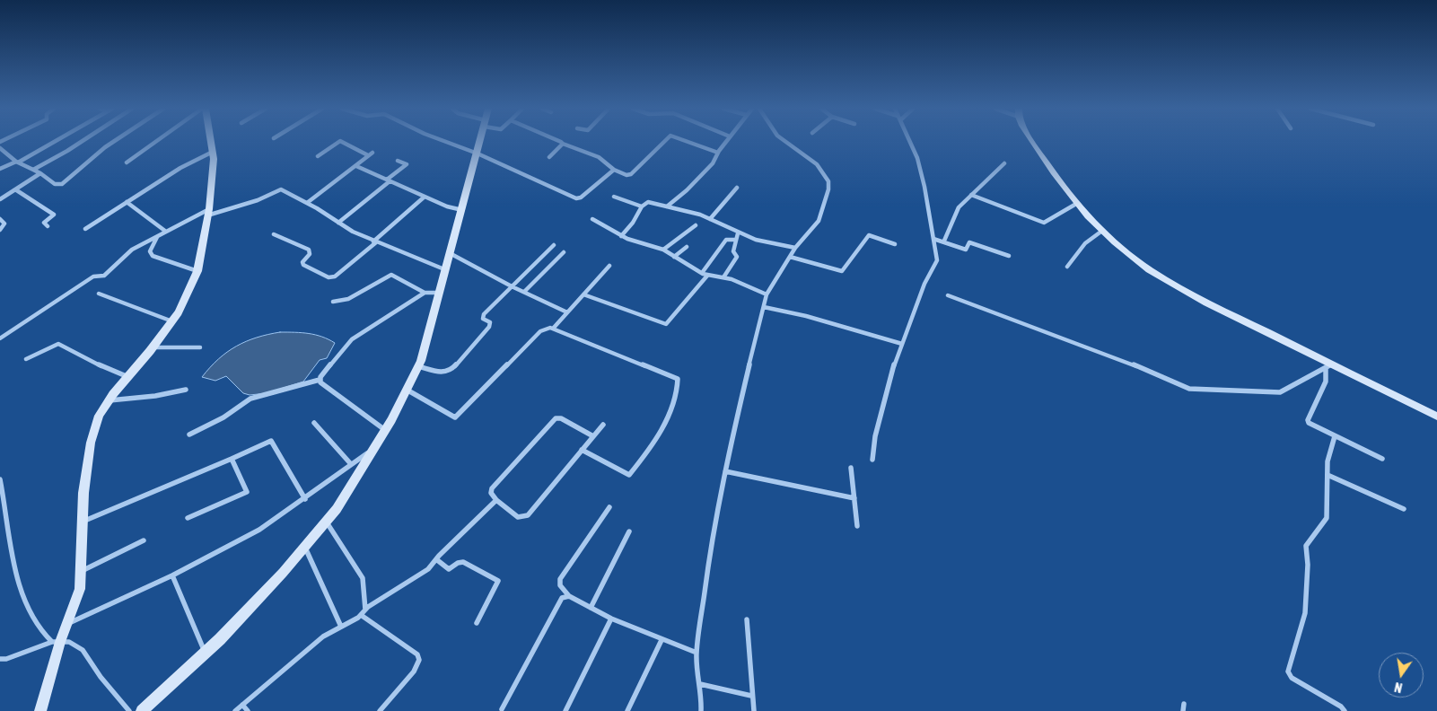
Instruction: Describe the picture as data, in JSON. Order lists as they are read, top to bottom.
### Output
{
  "north": "bottom"
}
